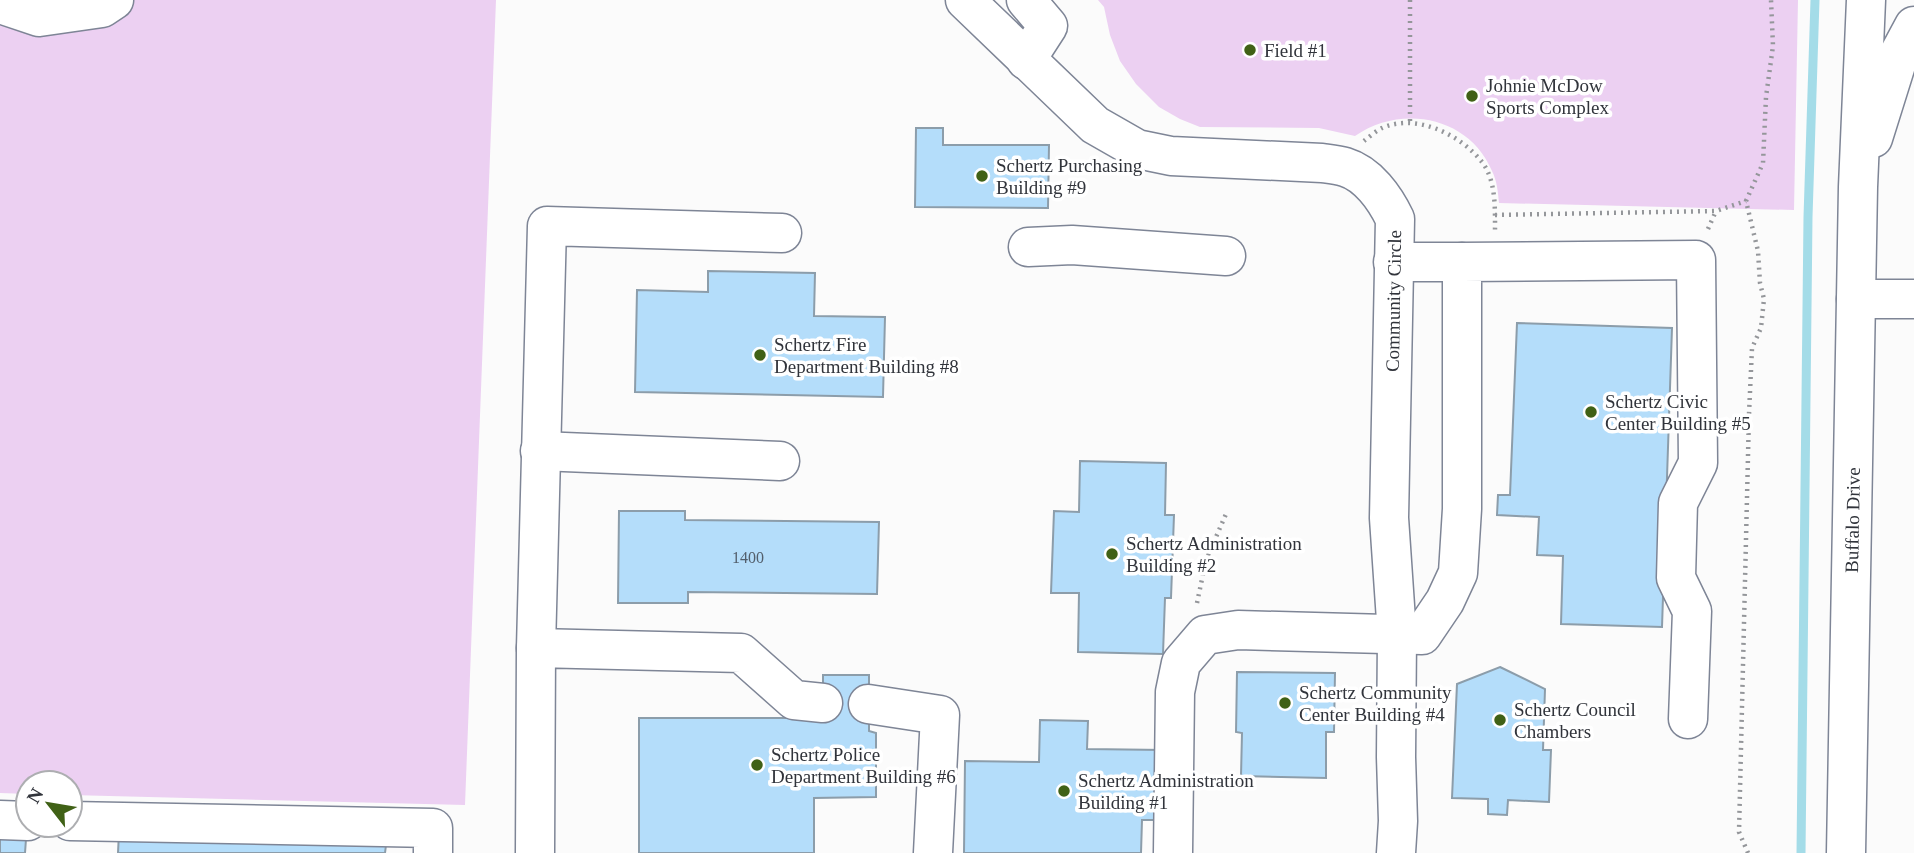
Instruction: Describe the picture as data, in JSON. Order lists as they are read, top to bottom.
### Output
{
  "streets": {
    "street": ["Community Circle", "Buffalo Drive"]
  },
  "places": [
    "Field #1",
    "Johnie McDow Sports Complex",
    "Schertz Purchasing Building #9",
    "Schertz Fire Department Building #8",
    "Schertz Civic Center Building #5",
    "Schertz Administration Building #2",
    "Schertz Community Center Building #4",
    "Schertz Council Chambers",
    "Schertz Police Department Building #6",
    "Schertz Administration Building #1"
  ],
  "house_numbers": ["1400"],
  "north": "top left"
}
